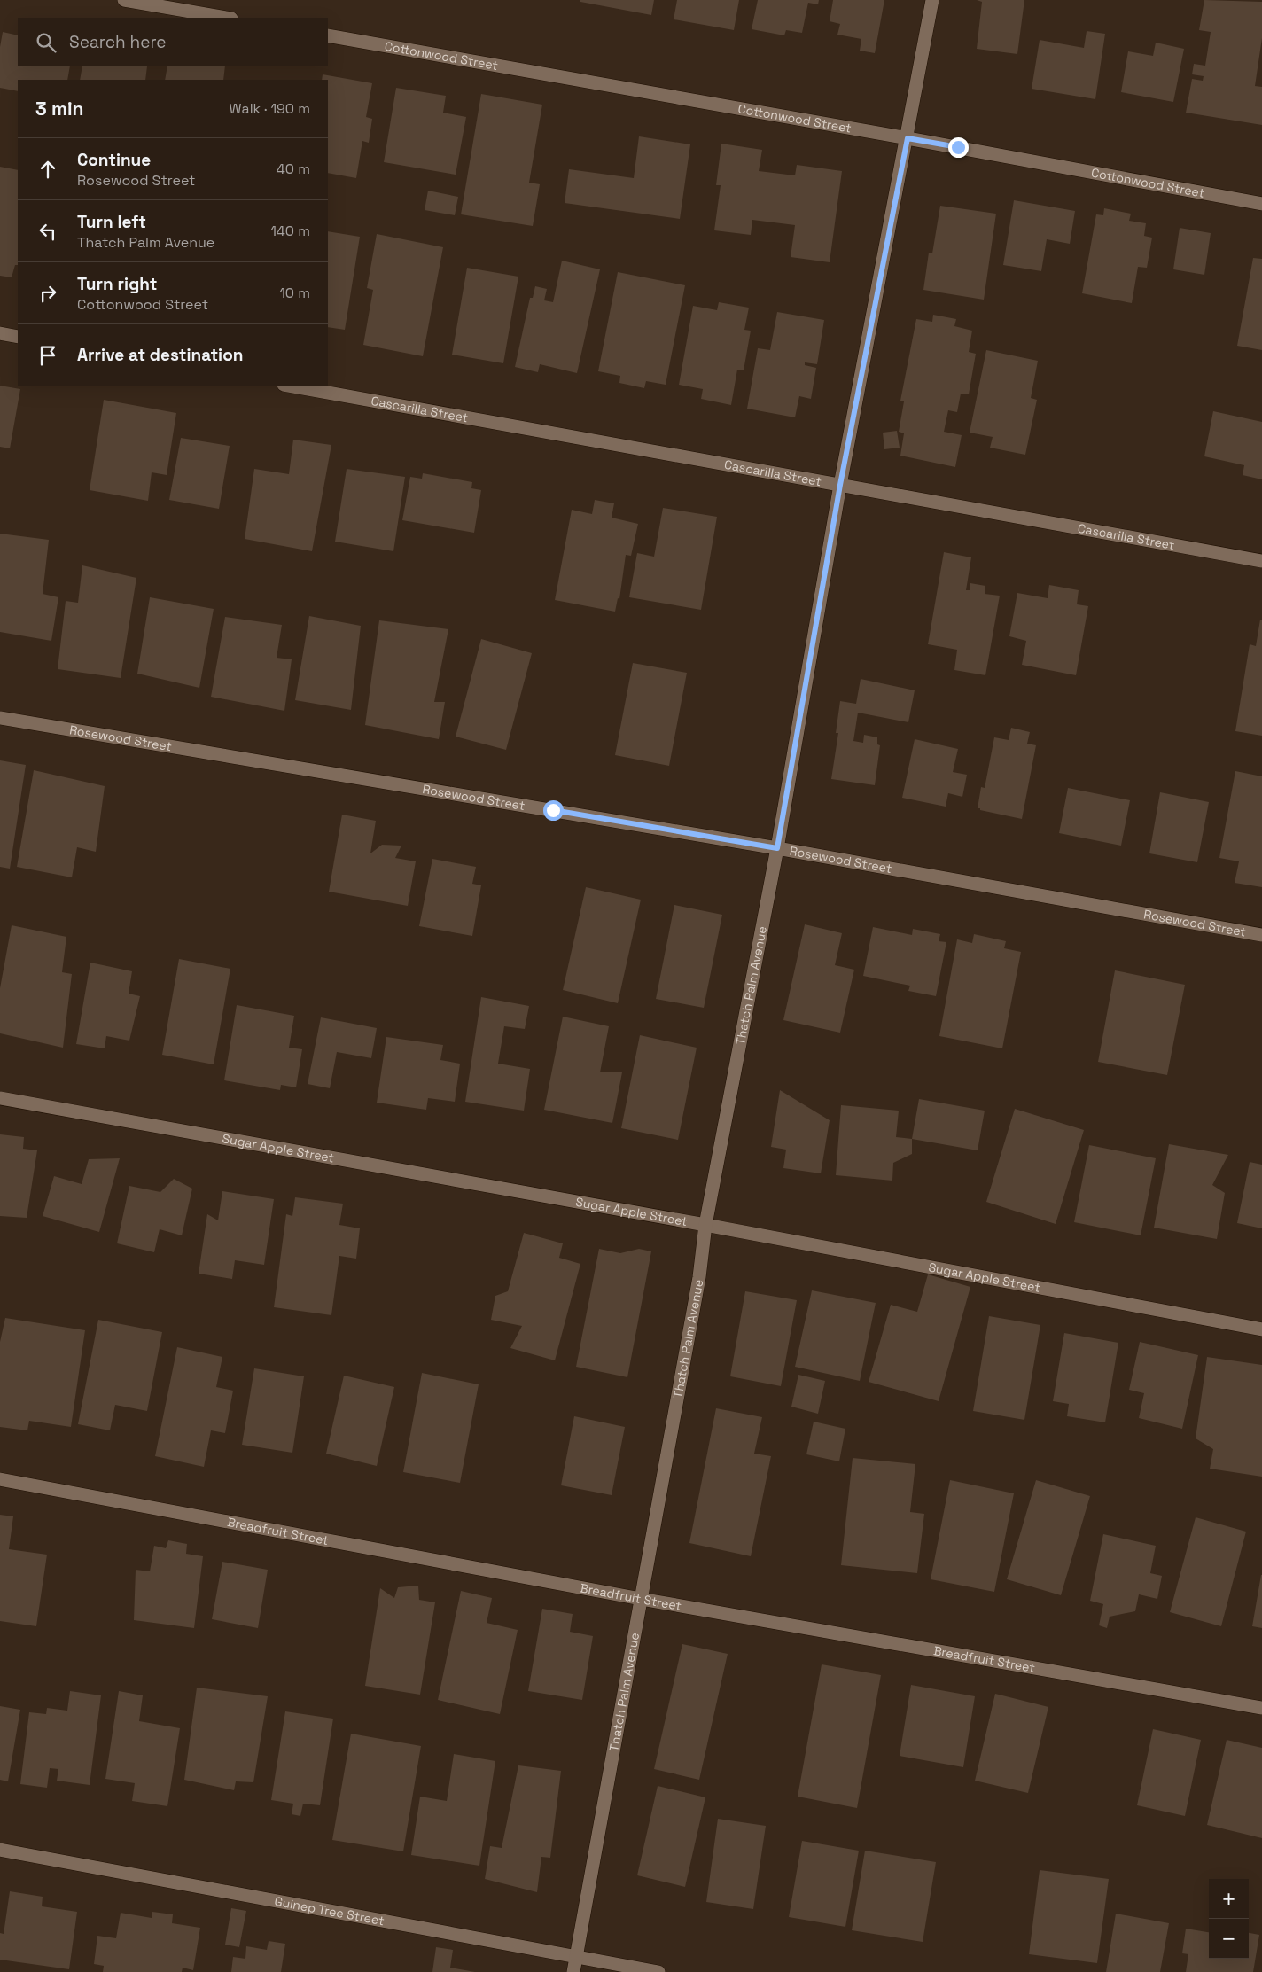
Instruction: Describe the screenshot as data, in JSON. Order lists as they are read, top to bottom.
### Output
{
  "streets": {
    "street": [
      "Cottonwood Street",
      "Cascarilla Street",
      "Rosewood Street",
      "Thatch Palm Avenue",
      "Sugar Apple Street",
      "Breadfruit Street",
      "Guinep Tree Street"
    ]
  },
  "crossings": [
    ["Cottonwood Street", "Thatch Palm Avenue"],
    ["Cascarilla Street", "Thatch Palm Avenue"],
    ["Rosewood Street", "Thatch Palm Avenue"],
    ["Thatch Palm Avenue", "Sugar Apple Street"],
    ["Thatch Palm Avenue", "Breadfruit Street"],
    ["Thatch Palm Avenue", "Guinep Tree Street"]
  ],
  "page": {
    "search": "Search here",
    "heading": ["3 min", "Walk · 190 m"],
    "list": [
      ["Continue", "Rosewood Street", "40 m"],
      ["Turn left", "Thatch Palm Avenue", "140 m"],
      ["Turn right", "Cottonwood Street", "10 m"],
      "Arrive at destination"
    ],
    "map_buttons": ["+", "−"]
  }
}
